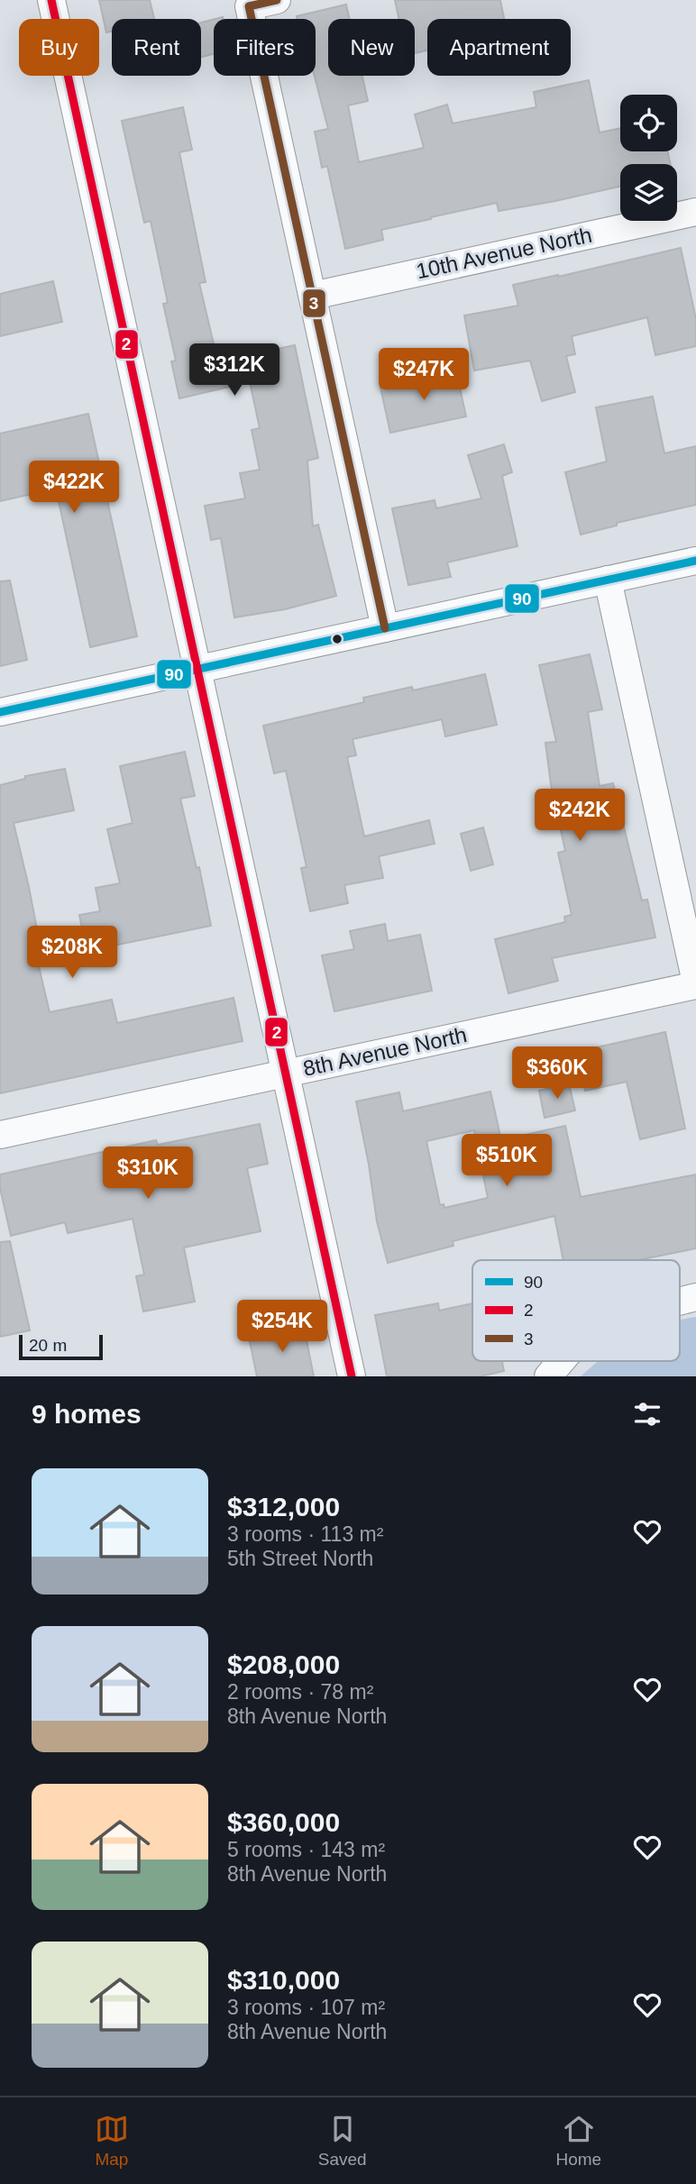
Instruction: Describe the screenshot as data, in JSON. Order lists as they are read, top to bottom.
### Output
{
  "streets": {
    "street": ["10th Avenue North", "8th Avenue North"]
  },
  "lines": ["transit line 2", "transit line 3", "transit line 90"],
  "legend": ["90", "2", "3"],
  "scale_bar": "20 m",
  "page": {
    "chip": [
      "Buy",
      "Rent",
      "Filters",
      "New",
      "Apartment"
    ],
    "price": [
      "$312K",
      "$247K",
      "$422K",
      "$242K",
      "$208K",
      "$360K",
      "$510K",
      "$310K",
      "$254K"
    ],
    "scale": "20 m",
    "heading": "9 homes",
    "list": [
      {
        "name": "$312,000",
        "note": "3 rooms · 113 m² · 5th Street North"
      },
      {
        "name": "$208,000",
        "note": "2 rooms · 78 m² · 8th Avenue North"
      },
      {
        "name": "$360,000",
        "note": "5 rooms · 143 m² · 8th Avenue North"
      },
      {
        "name": "$310,000",
        "note": "3 rooms · 107 m² · 8th Avenue North"
      }
    ],
    "tabs": ["Map", "Saved", "Home"]
  }
}
